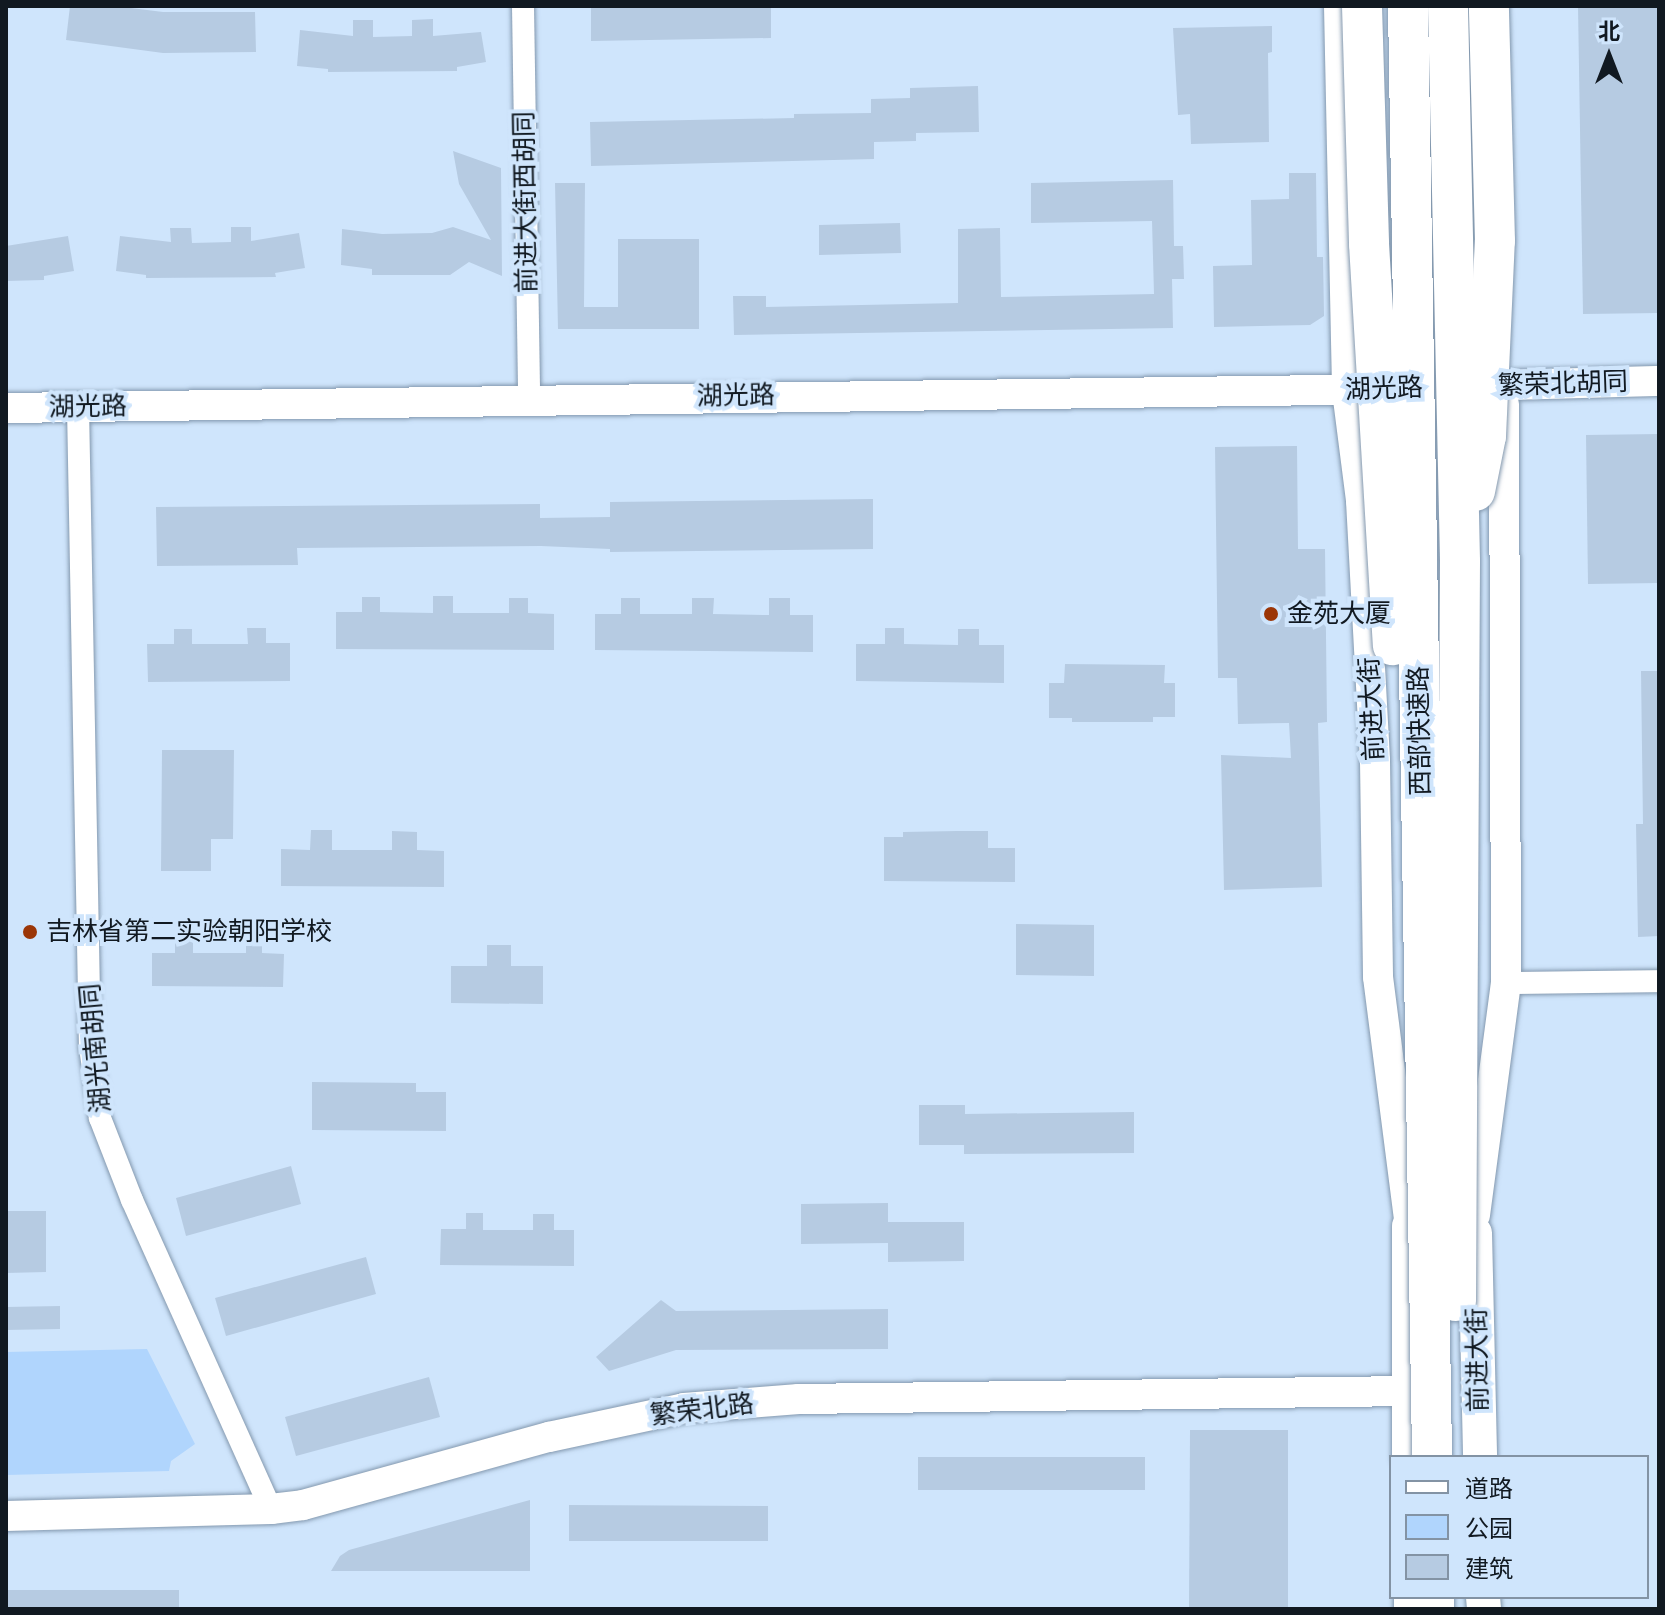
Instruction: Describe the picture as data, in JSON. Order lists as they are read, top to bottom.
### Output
{
  "streets": {
    "highway": ["西部快速路"],
    "main road": ["前进大街"],
    "street": [
      "前进大街西胡同",
      "繁荣北胡同",
      "湖光路",
      "湖光南胡同",
      "繁荣北路"
    ]
  },
  "crossings": [
    ["前进大街西胡同", "湖光路"],
    ["繁荣北胡同", "湖光路"],
    ["繁荣北胡同", "前进大街"],
    ["湖光路", "前进大街"],
    ["湖光路", "湖光南胡同"],
    ["前进大街", "繁荣北路"],
    ["湖光南胡同", "繁荣北路"]
  ],
  "places": ["金苑大厦", "吉林省第二实验朝阳学校"],
  "legend": ["道路", "公园", "建筑"],
  "north": "top"
}
